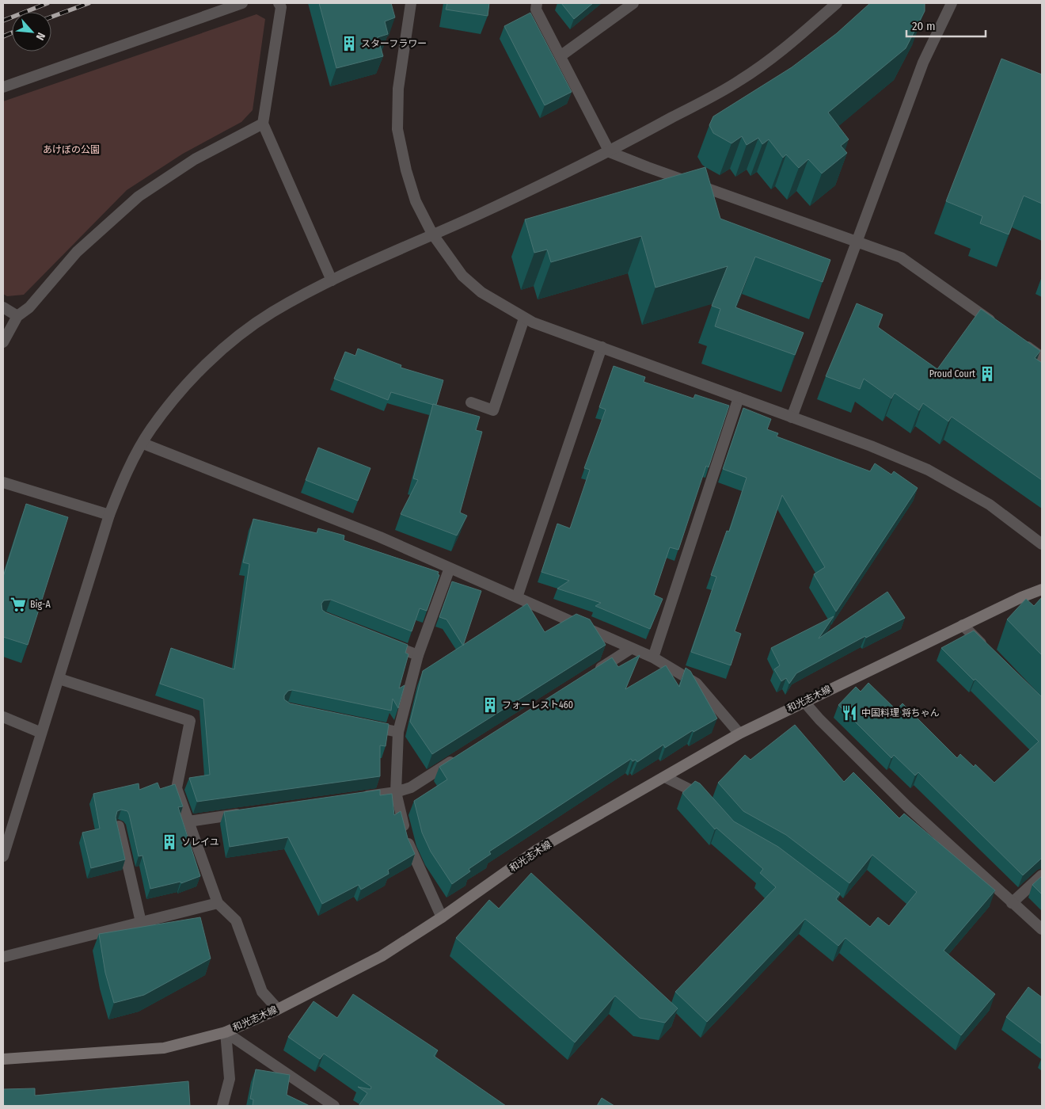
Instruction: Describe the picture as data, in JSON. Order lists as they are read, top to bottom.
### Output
{
  "streets": {
    "main road": ["和光志木線"]
  },
  "parks": ["あけぼの公園"],
  "places": {
    "building": [
      "スターフラワー",
      "Proud Court",
      "フォーレスト460",
      "ソレイユ"
    ],
    "supermarket": ["Big-A"],
    "restaurant": ["中国料理 将ちゃん"]
  },
  "scale_bar": "20 m",
  "north": "bottom right"
}
